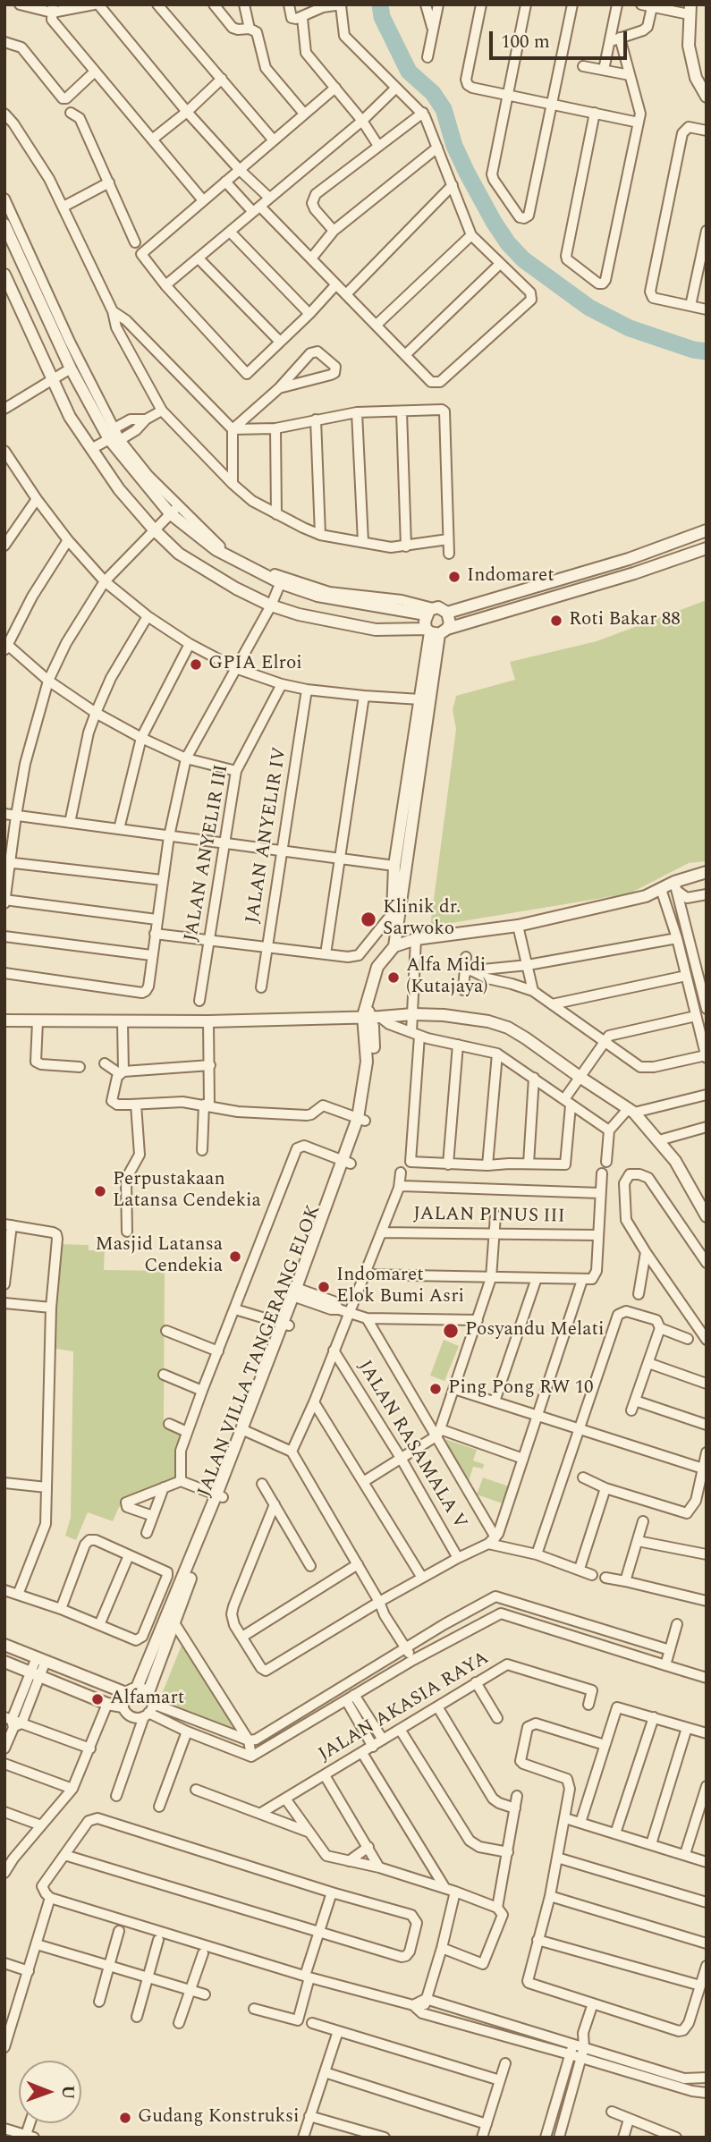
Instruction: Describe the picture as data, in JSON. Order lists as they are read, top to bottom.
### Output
{
  "streets": {
    "street": [
      "JALAN ANYELIR IV",
      "JALAN ANYELIR III",
      "JALAN PINUS III",
      "JALAN VILLA TANGERANG ELOK",
      "JALAN RASAMALA V",
      "JALAN AKASIA RAYA"
    ]
  },
  "places": [
    "Indomaret",
    "Roti Bakar 88",
    "GPIA Elroi",
    "Klinik dr. Sarwoko",
    "Alfa Midi (Kutajaya)",
    "Perpustakaan Latansa Cendekia",
    "Masjid Latansa Cendekia",
    "Indomaret Elok Bumi Asri",
    "Posyandu Melati",
    "Ping Pong RW 10",
    "Alfamart",
    "Gudang Konstruksi"
  ],
  "scale_bar": "100 m",
  "north": "right"
}
